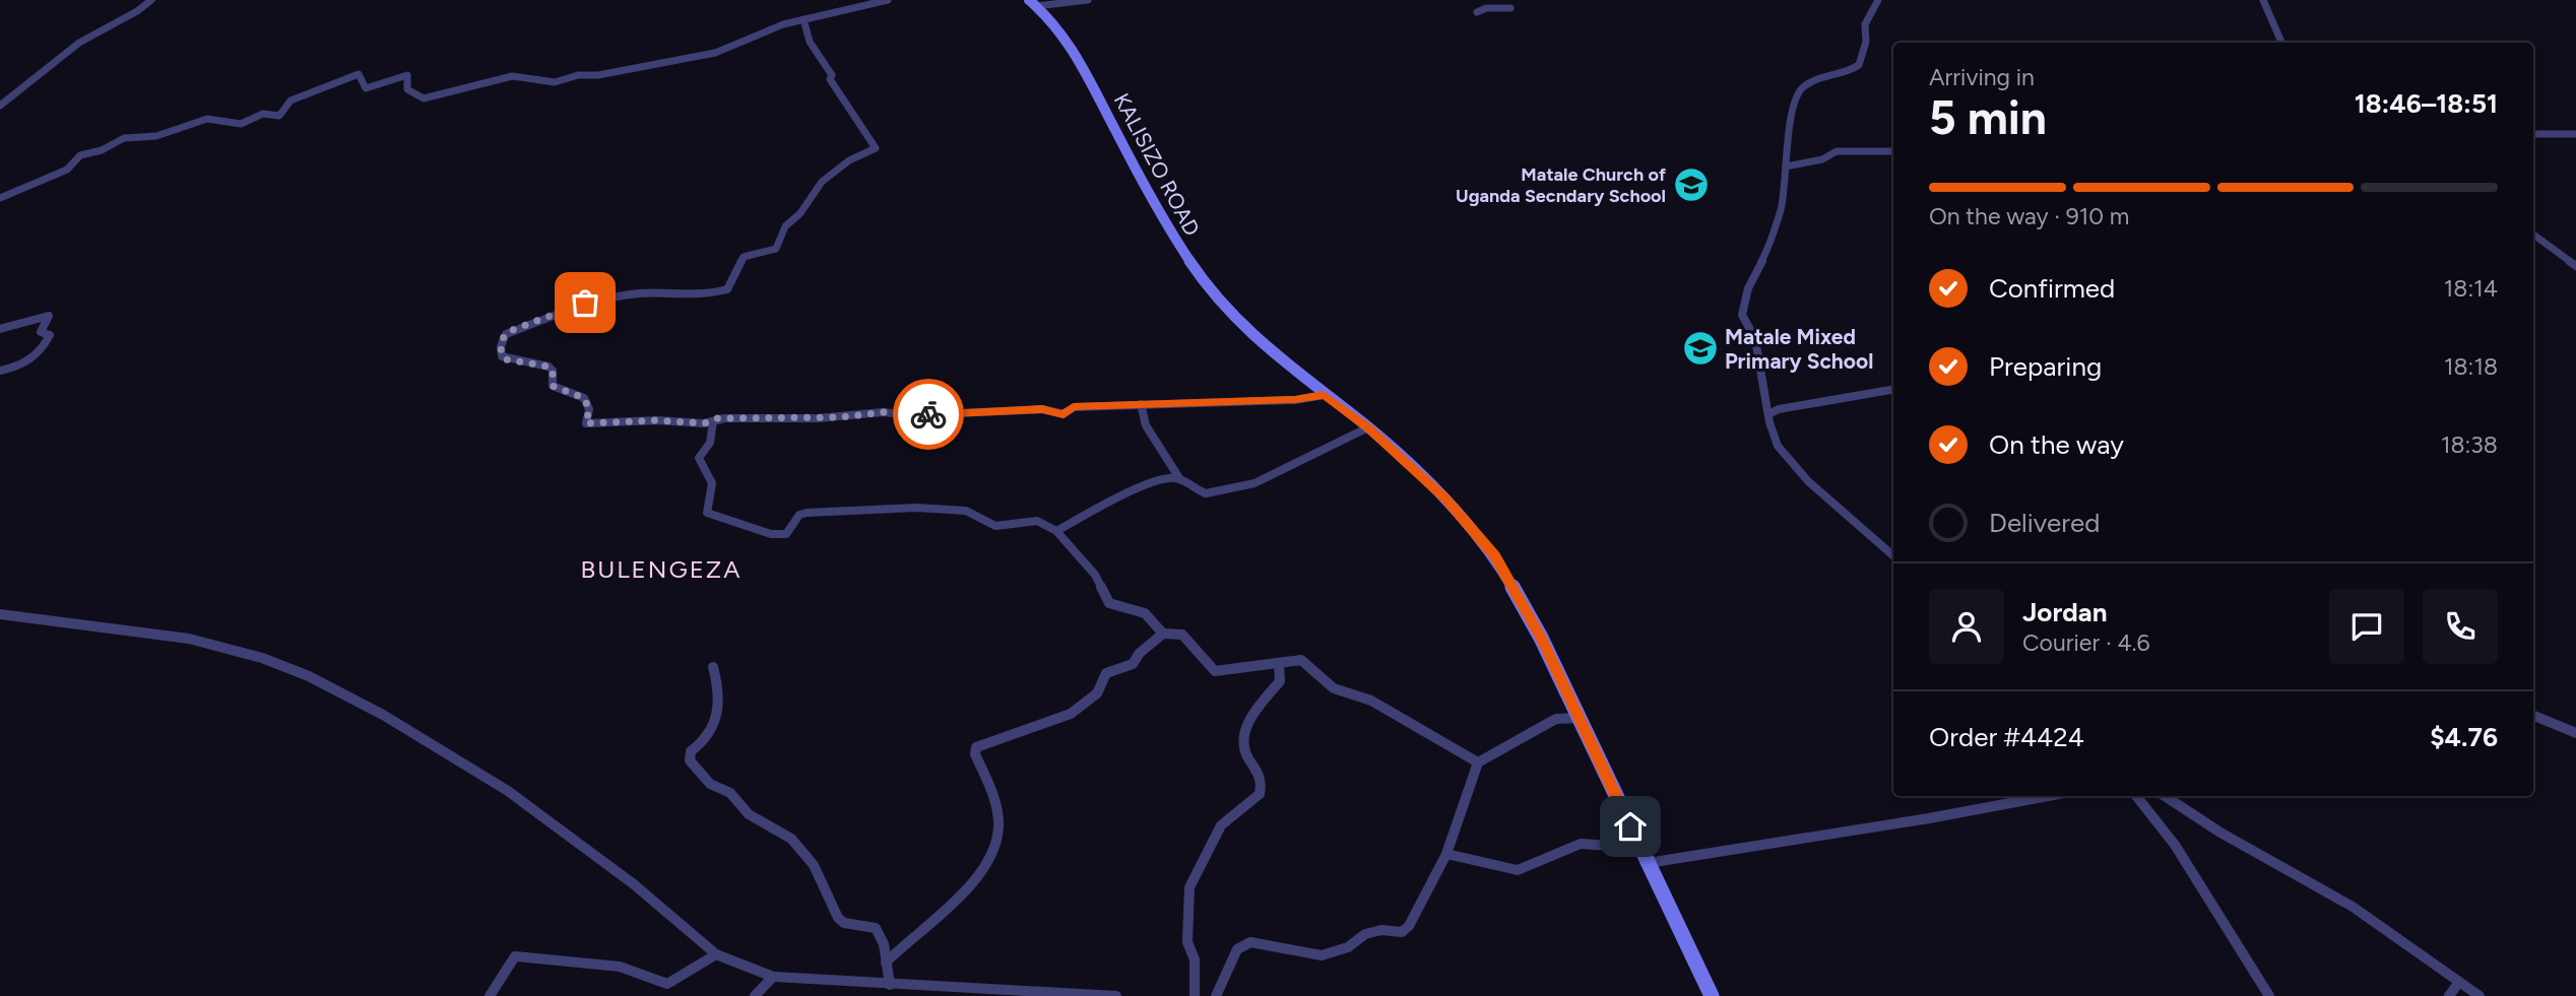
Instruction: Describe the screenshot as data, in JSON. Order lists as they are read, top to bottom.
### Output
{
  "streets": {
    "street": ["KALISIZO ROAD"]
  },
  "districts": ["BULENGEZA"],
  "places": {
    "school or university": ["Matale Church of Uganda Secndary School", "Matale Mixed Primary School"]
  },
  "page": {
    "heading": ["5 min", "Arriving in", "18:46–18:51"],
    "panel": [
      "Jordan",
      "Courier · 4.6",
      "Order #4424",
      "$4.76"
    ],
    "bar": "On the way · 910 m",
    "list": [
      ["Confirmed", "18:14"],
      ["Preparing", "18:18"],
      ["On the way", "18:38"],
      "Delivered"
    ]
  }
}
